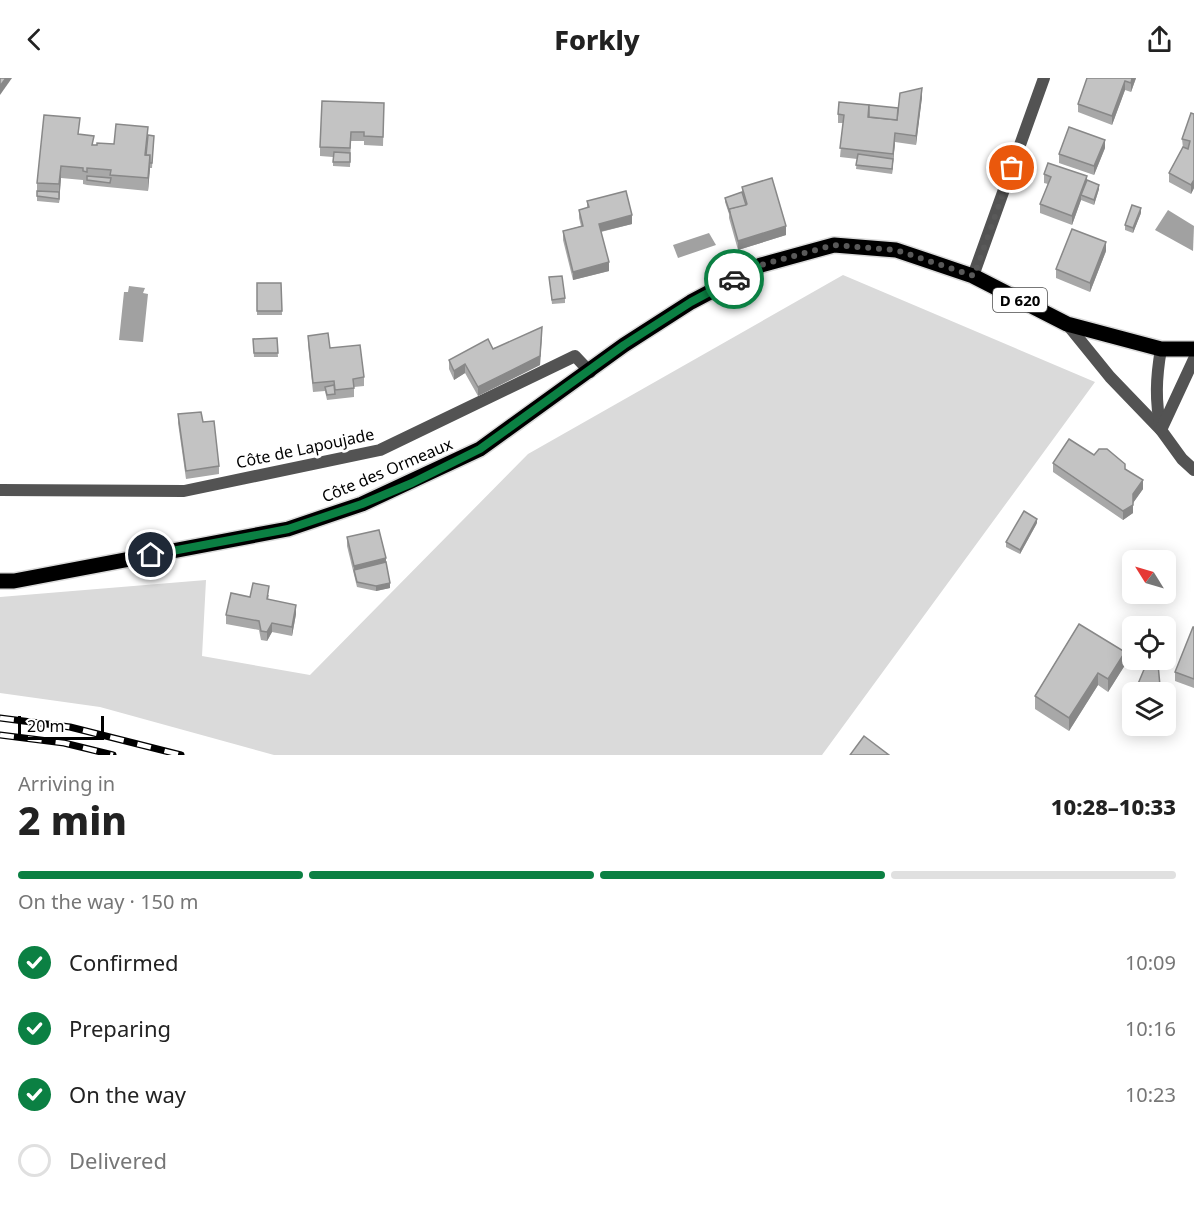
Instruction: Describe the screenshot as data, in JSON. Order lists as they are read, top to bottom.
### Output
{
  "streets": {
    "main road": ["D 620", "Côte des Ormeaux"],
    "street": ["Côte de Lapoujade"]
  },
  "crossings": [
    ["D 620", "Côte de Lapoujade"],
    ["D 620", "Côte des Ormeaux"],
    ["Côte de Lapoujade", "Côte des Ormeaux"]
  ],
  "scale_bar": "20 m",
  "north": "top left",
  "page": {
    "header": "Forkly",
    "scale": "20 m",
    "heading": ["2 min", "Arriving in", "10:28–10:33"],
    "bar": "On the way · 150 m",
    "list": [
      ["Confirmed", "10:09"],
      ["Preparing", "10:16"],
      ["On the way", "10:23"],
      "Delivered"
    ]
  }
}
